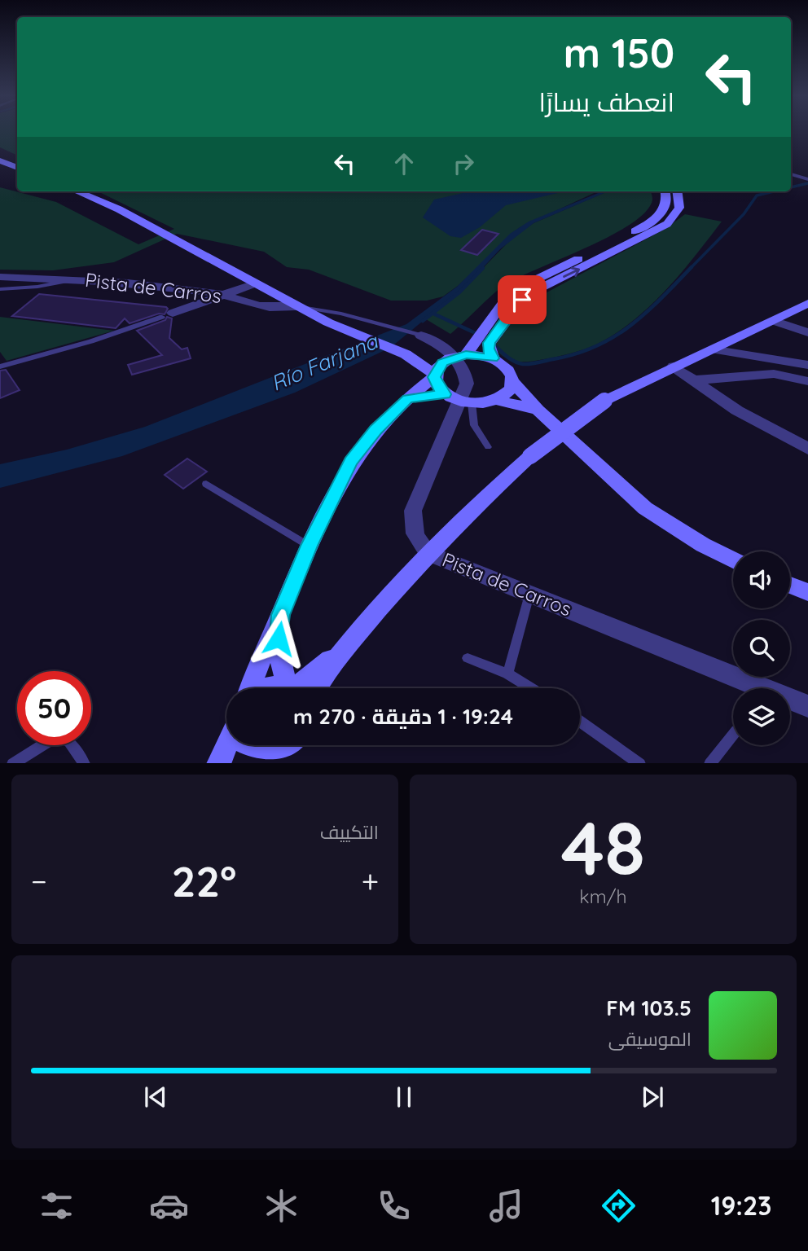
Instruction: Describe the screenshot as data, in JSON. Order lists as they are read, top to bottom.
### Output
{
  "streets": {
    "street": ["Pista de Carros"]
  },
  "water": ["Río Farjana"],
  "page": {
    "turn": ["150 m", "انعطف يسارًا"],
    "limit": "50",
    "trip": "19:24 · 1 دقيقة · 270 m",
    "tile": [
      ["48", "km/h"],
      "التكييف"
    ],
    "heat": ["−", "22°", "+"],
    "song": ["103.5 FM", "الموسيقى"],
    "tabs": "19:23"
  }
}
